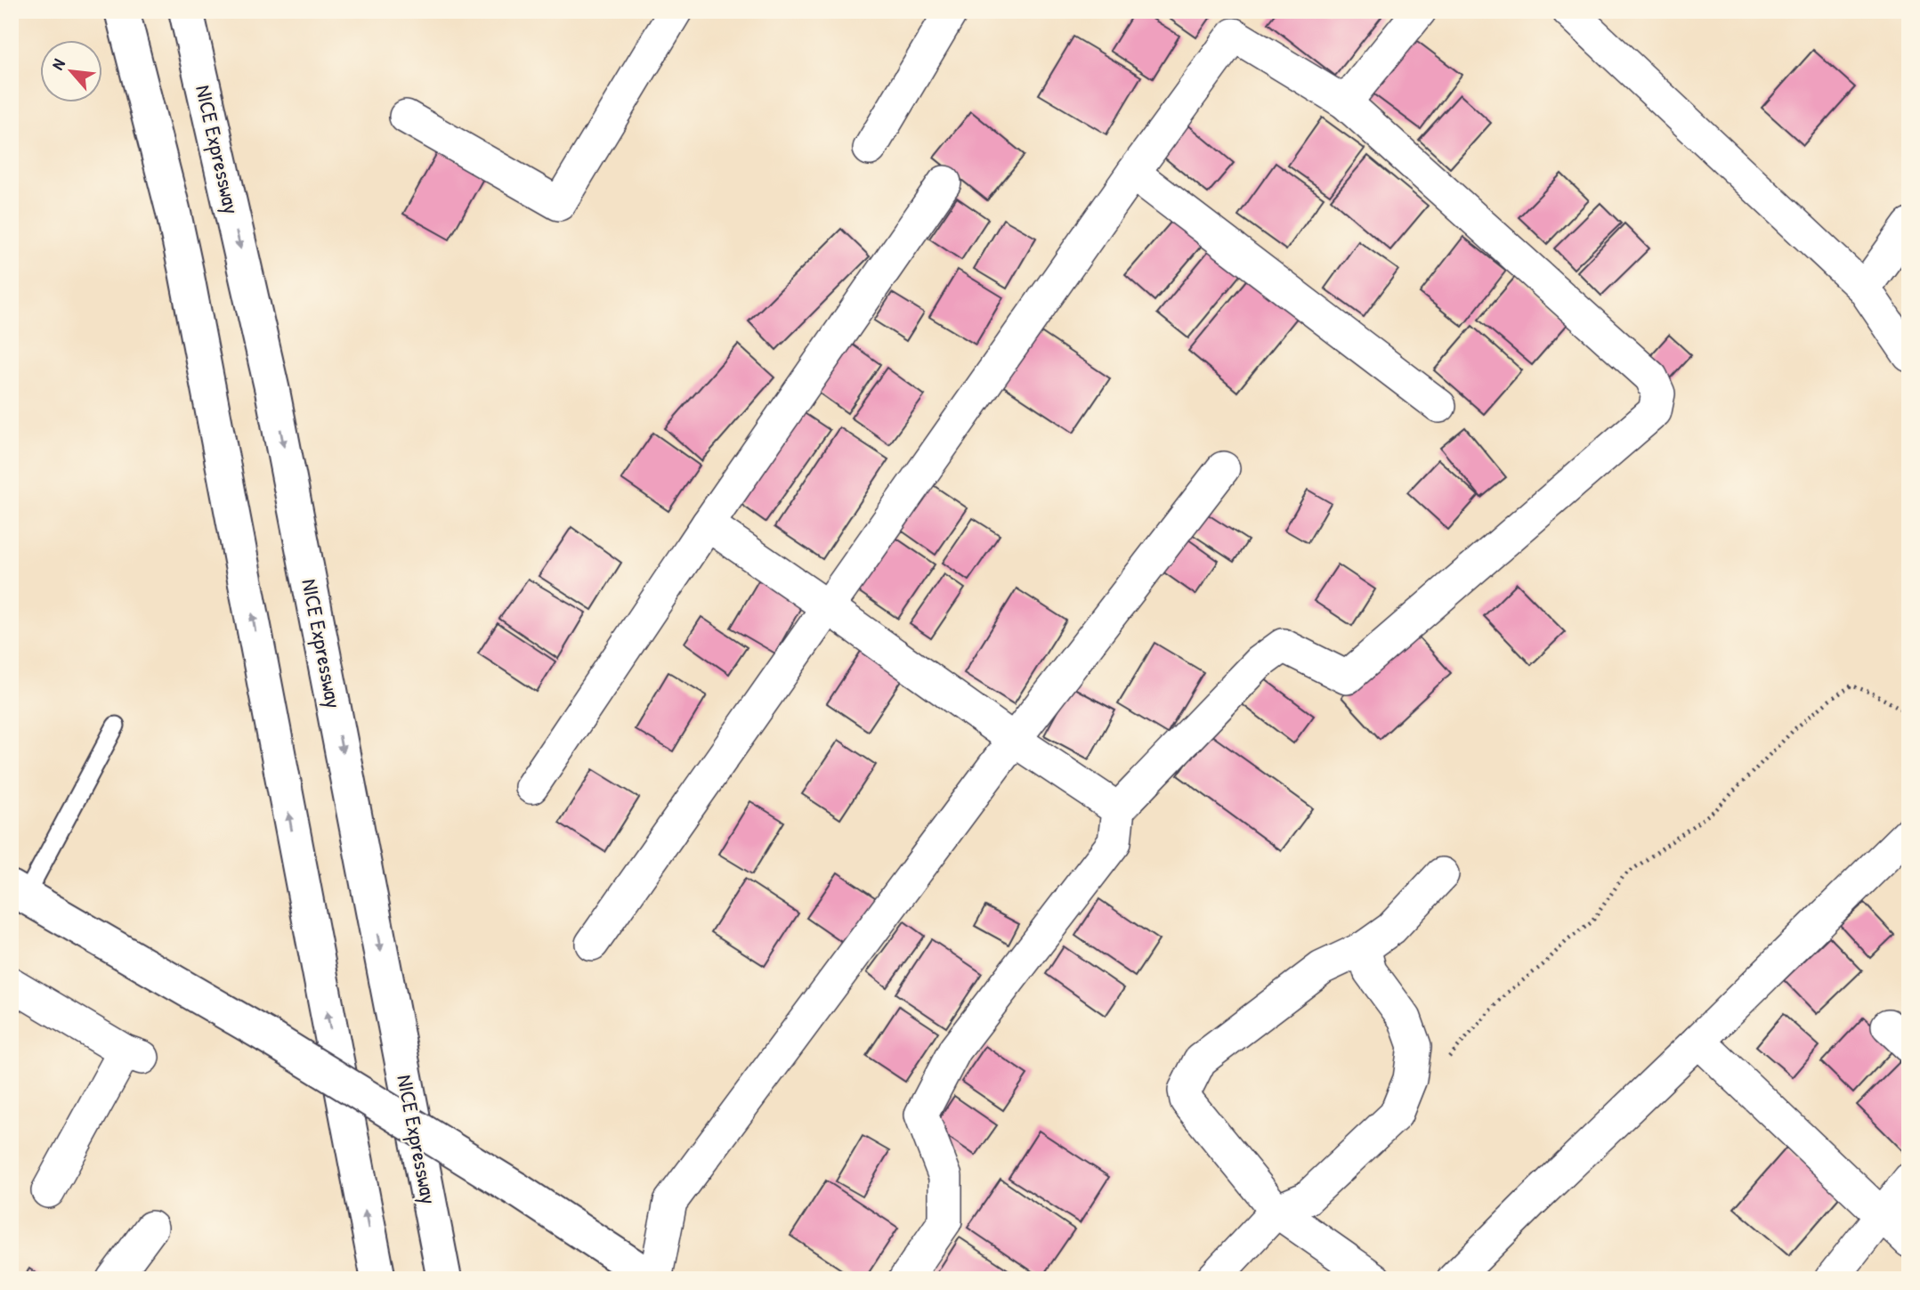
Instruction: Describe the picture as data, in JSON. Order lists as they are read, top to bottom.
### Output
{
  "streets": {
    "main road": ["NICE Expressway"]
  },
  "north": "top left"
}
